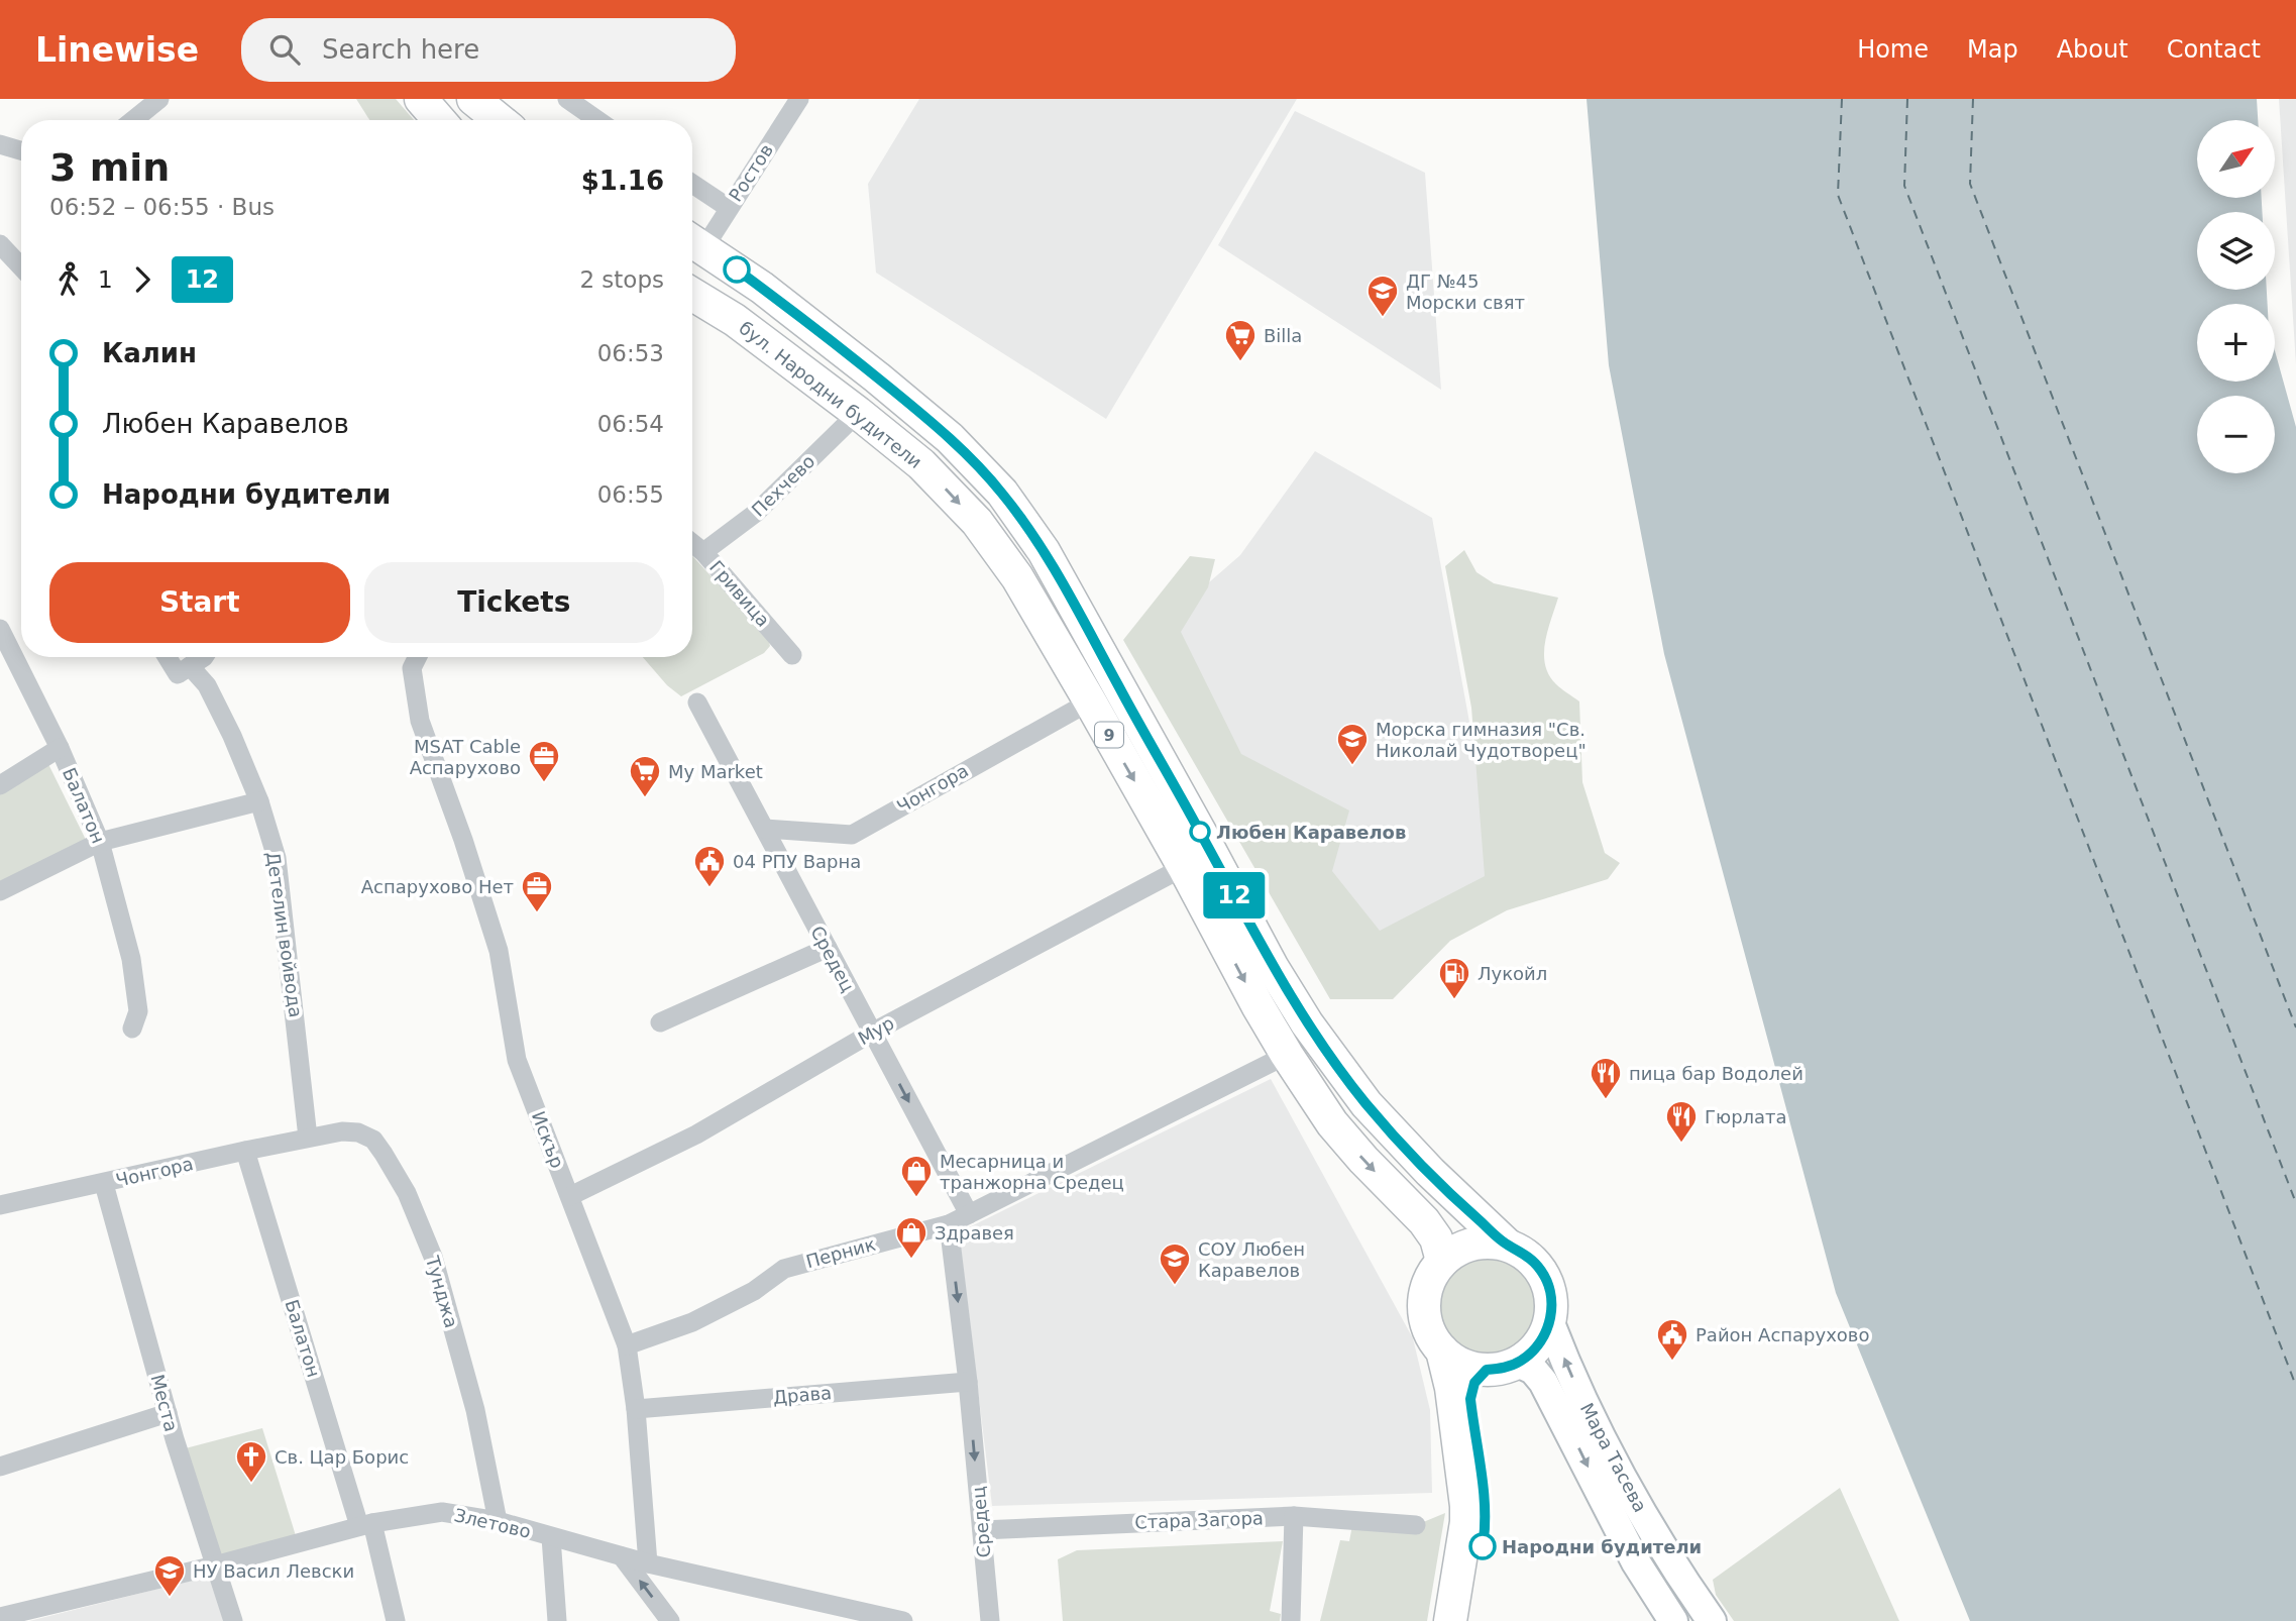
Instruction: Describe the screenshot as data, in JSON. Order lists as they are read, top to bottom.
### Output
{
  "streets": {
    "main road": ["бул. Народни будители", "9", "Мара Тасева"],
    "street": [
      "Ростов",
      "Пехчево",
      "Гривица",
      "Чонгора",
      "Балатон",
      "Детелин войвода",
      "Средец",
      "Мур",
      "Искър",
      "Перник",
      "Тунджа",
      "Драва",
      "Места",
      "Стара Загора",
      "Злетово"
    ]
  },
  "crossings": [
    ["Ростов", "9"],
    ["бул. Народни будители", "Пехчево"],
    ["бул. Народни будители", "9"],
    ["бул. Народни будители", "Чонгора"],
    ["бул. Народни будители", "Мур"],
    ["бул. Народни будители", "Перник"],
    ["бул. Народни будители", "Мара Тасева"],
    ["Пехчево", "Гривица"],
    ["9", "Мара Тасева"],
    ["Чонгора", "Балатон"],
    ["Чонгора", "Детелин войвода"],
    ["Чонгора", "Средец"],
    ["Чонгора", "Тунджа"],
    ["Чонгора", "Места"],
    ["Балатон", "Злетово"],
    ["Детелин войвода", "Тунджа"],
    ["Средец", "Мур"],
    ["Средец", "Перник"],
    ["Средец", "Драва"],
    ["Средец", "Стара Загора"],
    ["Мур", "Искър"],
    ["Искър", "Перник"],
    ["Искър", "Драва"],
    ["Искър", "Злетово"],
    ["Тунджа", "Злетово"],
    ["Места", "Злетово"]
  ],
  "one_way": ["Средец"],
  "places": {
    "school or university": [
      "ДГ №45 Морски свят",
      "Морска гимназия \"Св. Николай Чудотворец\"",
      "СОУ Любен Каравелов",
      "НУ Васил Левски"
    ],
    "supermarket": ["Billa", "My Market"],
    "office": ["MSAT Cable Аспарухово", "Аспарухово Нет"],
    "other": ["Любен Каравелов", "Народни будители"],
    "public building": ["04 РПУ Варна", "Район Аспарухово"],
    "fuel station": ["Лукойл"],
    "restaurant": ["пица бар Водолей", "Гюрлата"],
    "shop": ["Месарница и транжорна Средец", "Здравея"],
    "church": ["Св. Цар Борис"]
  },
  "lines": ["bus line 12"],
  "north": "top right",
  "page": {
    "header": "Linewise",
    "search": "Search here",
    "nav": [
      "Home",
      "Map",
      "About",
      "Contact"
    ],
    "on_map": "12",
    "map_buttons": ["+", "−"],
    "heading": ["3 min", "06:52 – 06:55 · Bus", "$1.16"],
    "legs": ["1", "12", "2 stops"],
    "list": [
      {
        "name": "Калин",
        "value": "06:53"
      },
      {
        "name": "Любен Каравелов",
        "value": "06:54"
      },
      {
        "name": "Народни будители",
        "value": "06:55"
      }
    ],
    "buttons": ["Start", "Tickets"]
  }
}
